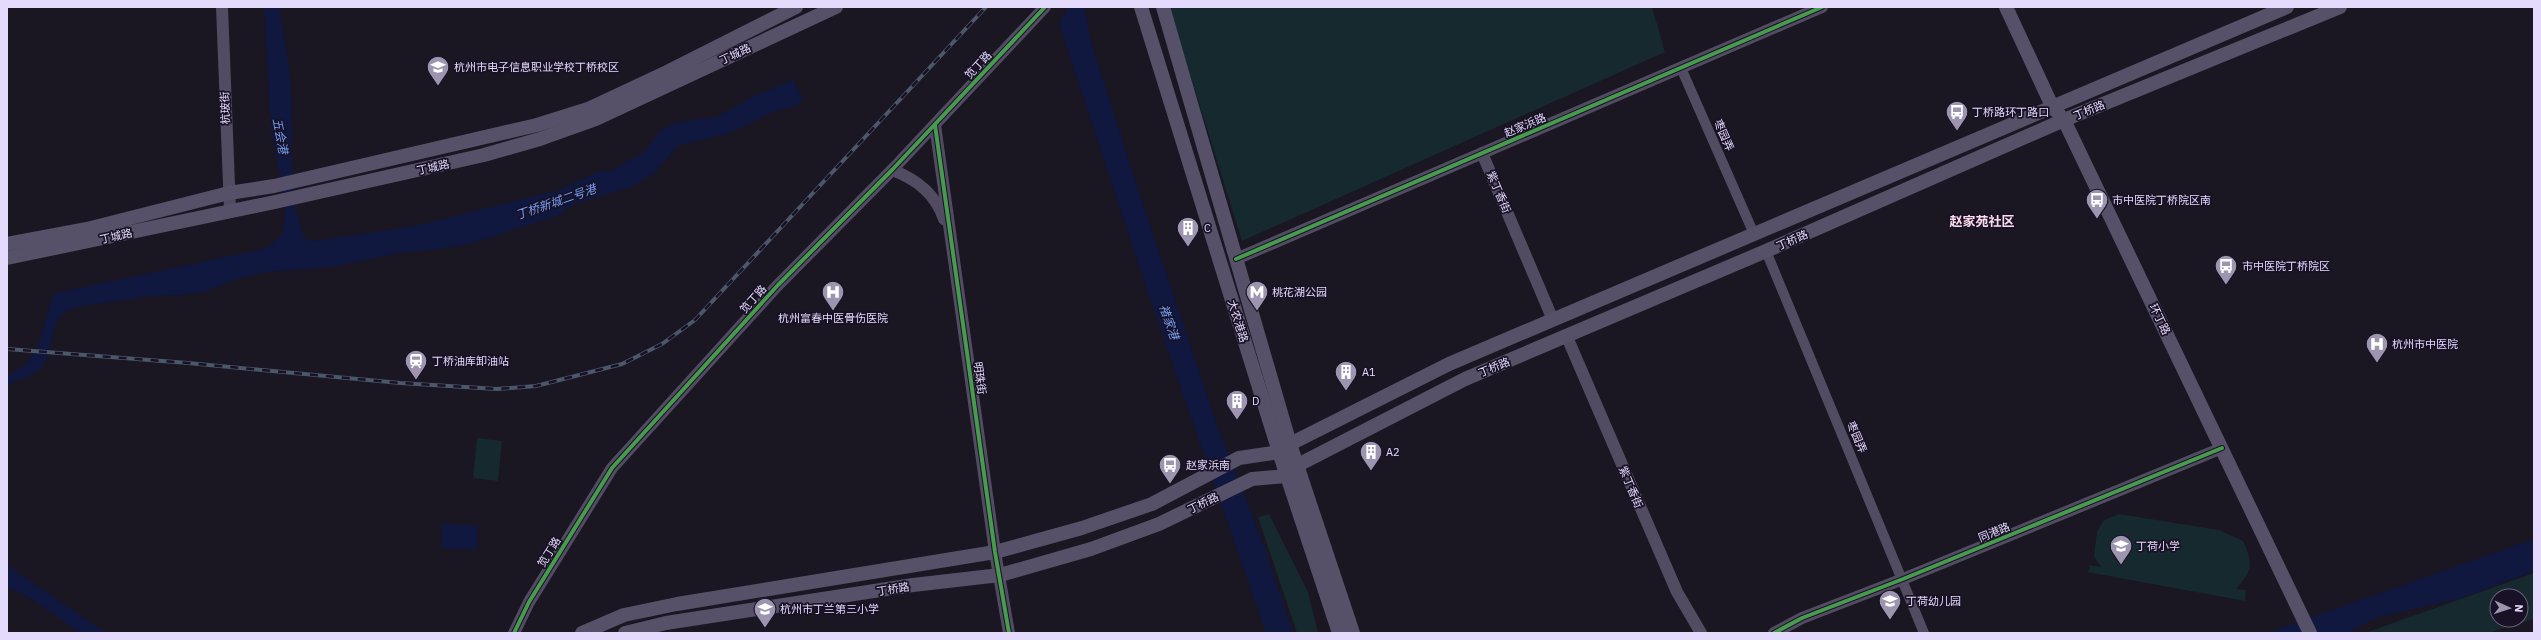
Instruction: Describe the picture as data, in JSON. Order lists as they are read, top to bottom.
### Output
{
  "streets": {
    "main road": [
      "丁城路",
      "丁桥路",
      "环丁路",
      "大农港路"
    ],
    "street": [
      "笕丁路",
      "杭玻街",
      "赵家浜路",
      "枣园弄",
      "紫丁香街",
      "明珠街",
      "同港路"
    ]
  },
  "crossings": [
    ["丁城路", "杭玻街"],
    ["笕丁路", "明珠街"],
    ["丁桥路", "枣园弄"],
    ["丁桥路", "紫丁香街"],
    ["丁桥路", "环丁路"],
    ["丁桥路", "大农港路"],
    ["丁桥路", "明珠街"],
    ["赵家浜路", "枣园弄"],
    ["赵家浜路", "紫丁香街"],
    ["赵家浜路", "大农港路"],
    ["枣园弄", "同港路"],
    ["环丁路", "同港路"]
  ],
  "districts": ["赵家苑社区"],
  "water": ["五会港", "丁桥新城二号港", "褚家港"],
  "places": {
    "school or university": [
      "杭州市电子信息职业学校丁桥校区",
      "丁荷小学",
      "丁荷幼儿园",
      "杭州市丁兰第三小学"
    ],
    "bus stop": [
      "丁桥路环丁路口",
      "市中医院丁桥院区南",
      "市中医院丁桥院区",
      "赵家浜南"
    ],
    "building": [
      "C",
      "A1",
      "D",
      "A2"
    ],
    "hospital": ["杭州富春中医骨伤医院", "杭州市中医院"],
    "metro station": ["桃花湖公园"],
    "station": ["丁桥油库卸油站"]
  },
  "north": "right"
}
